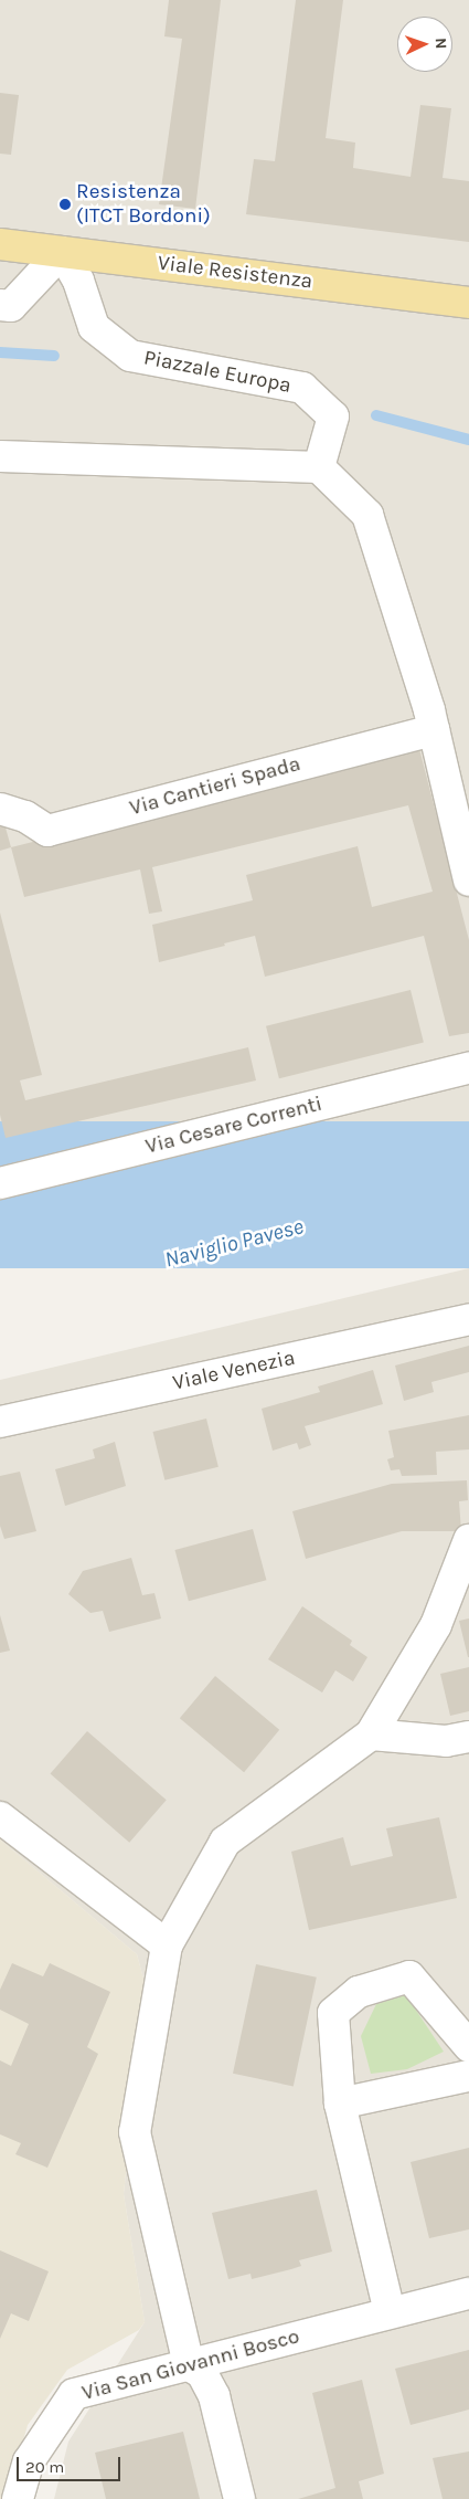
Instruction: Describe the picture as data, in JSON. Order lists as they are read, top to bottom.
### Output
{
  "streets": {
    "main road": ["Viale Resistenza"],
    "street": [
      "Piazzale Europa",
      "Via Cantieri Spada",
      "Via Cesare Correnti",
      "Viale Venezia",
      "Via San Giovanni Bosco"
    ]
  },
  "crossings": [
    ["Viale Resistenza", "Piazzale Europa"]
  ],
  "water": ["Naviglio Pavese"],
  "places": ["Resistenza (ITCT Bordoni)"],
  "scale_bar": "20 m",
  "north": "right"
}
